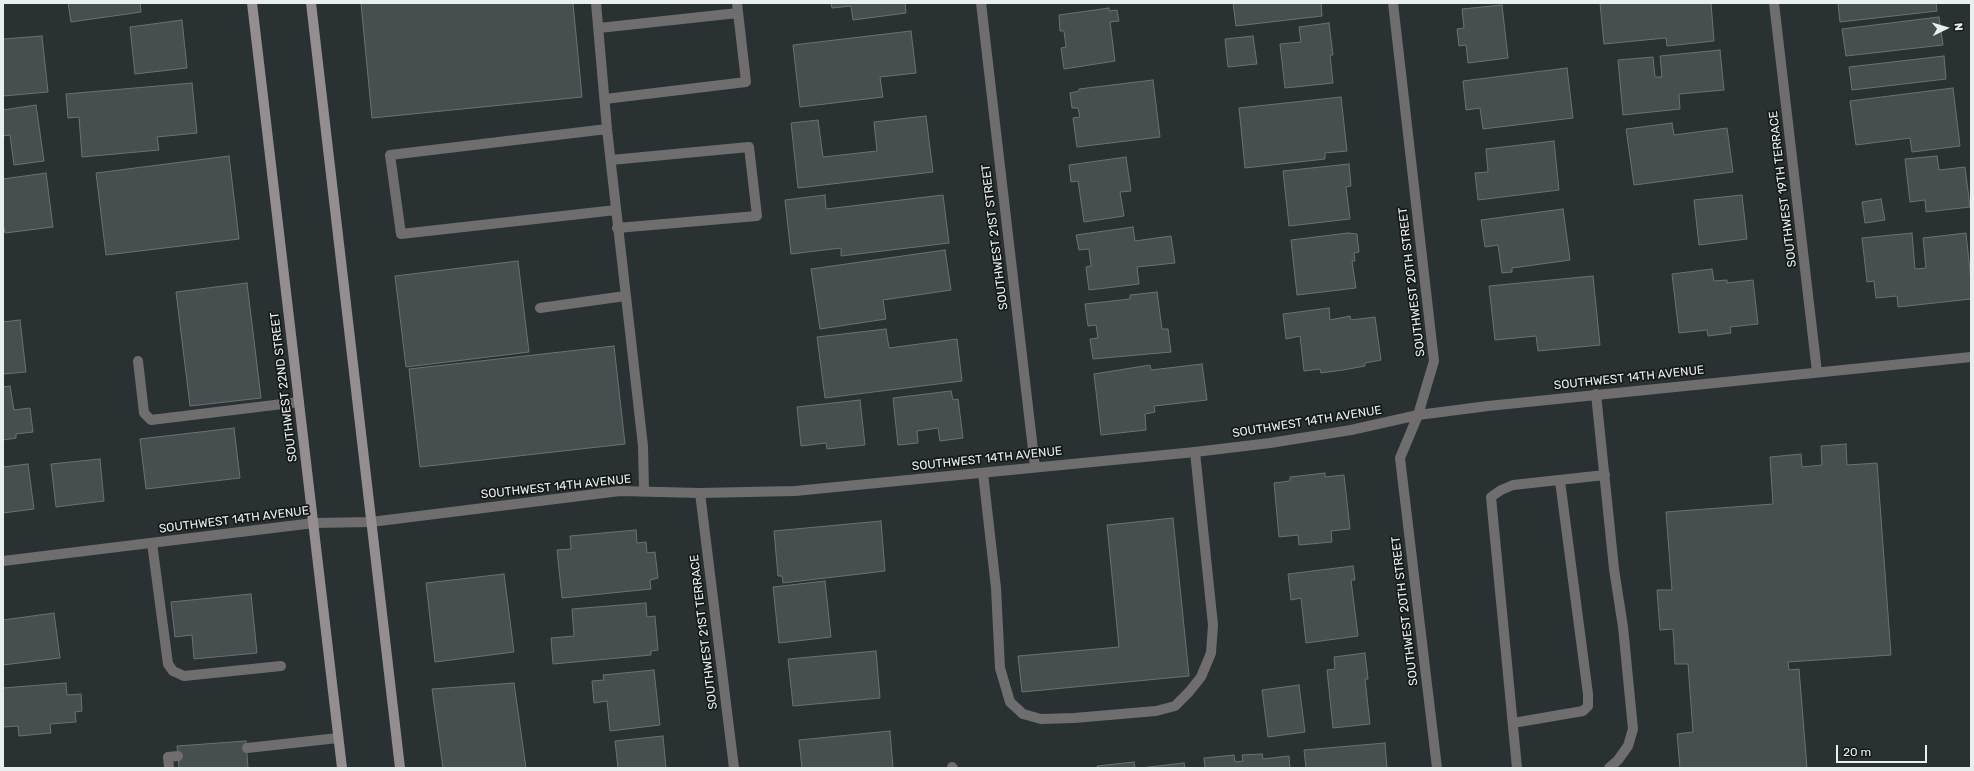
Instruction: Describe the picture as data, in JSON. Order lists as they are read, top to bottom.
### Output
{
  "streets": {
    "main road": ["SOUTHWEST 22ND STREET"],
    "street": [
      "SOUTHWEST 19TH TERRACE",
      "SOUTHWEST 21ST STREET",
      "SOUTHWEST 20TH STREET",
      "SOUTHWEST 14TH AVENUE",
      "SOUTHWEST 21ST TERRACE"
    ]
  },
  "crossings": [
    ["SOUTHWEST 19TH TERRACE", "SOUTHWEST 14TH AVENUE"],
    ["SOUTHWEST 21ST STREET", "SOUTHWEST 14TH AVENUE"],
    ["SOUTHWEST 20TH STREET", "SOUTHWEST 14TH AVENUE"],
    ["SOUTHWEST 14TH AVENUE", "SOUTHWEST 22ND STREET"],
    ["SOUTHWEST 14TH AVENUE", "SOUTHWEST 21ST TERRACE"]
  ],
  "scale_bar": "20 m",
  "north": "right"
}
